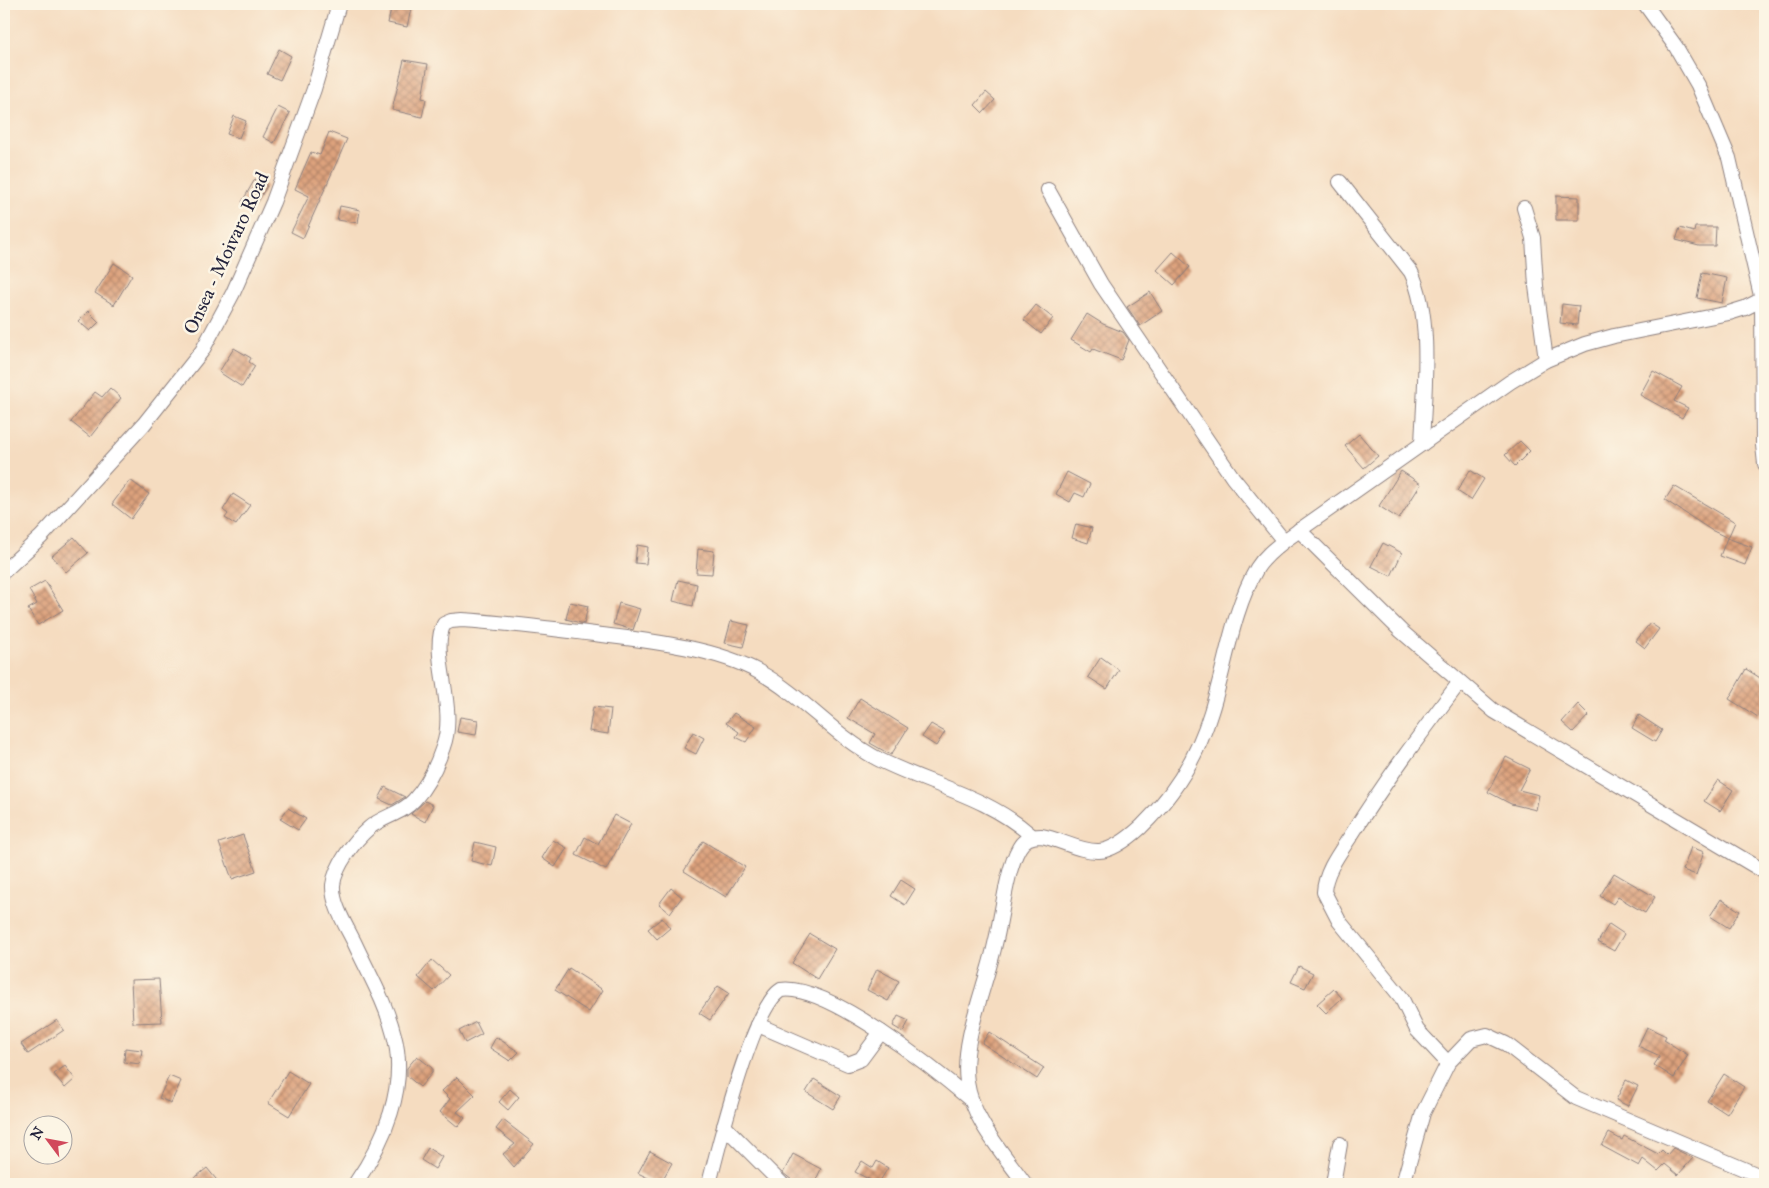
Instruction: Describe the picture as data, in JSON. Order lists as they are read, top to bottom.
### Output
{
  "streets": {
    "street": ["Onsea - Moivaro Road"]
  },
  "north": "top left"
}
